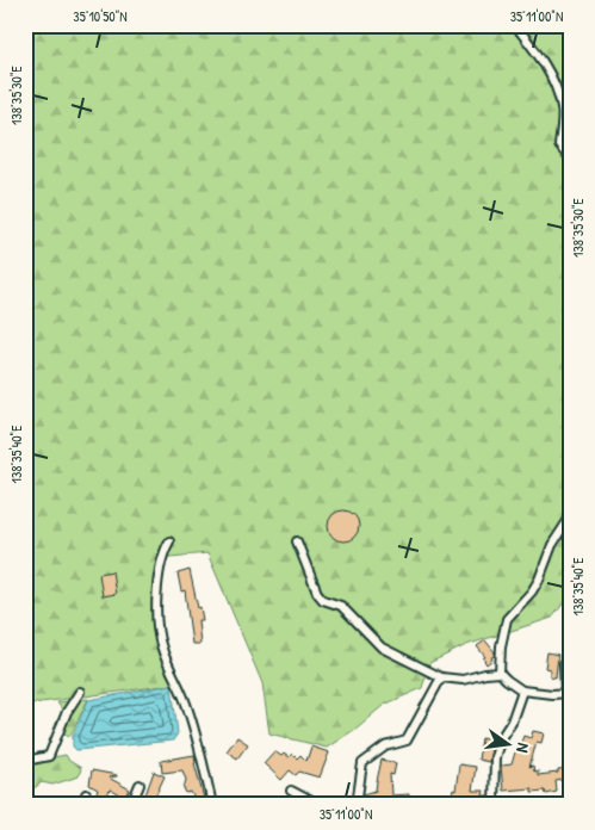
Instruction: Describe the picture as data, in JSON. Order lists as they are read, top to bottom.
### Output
{
  "north": "right",
  "coordinates": [
    "35°10'50\"N",
    "35°11'00\"N",
    "138°35'30\"E",
    "138°35'40\"E"
  ]
}
